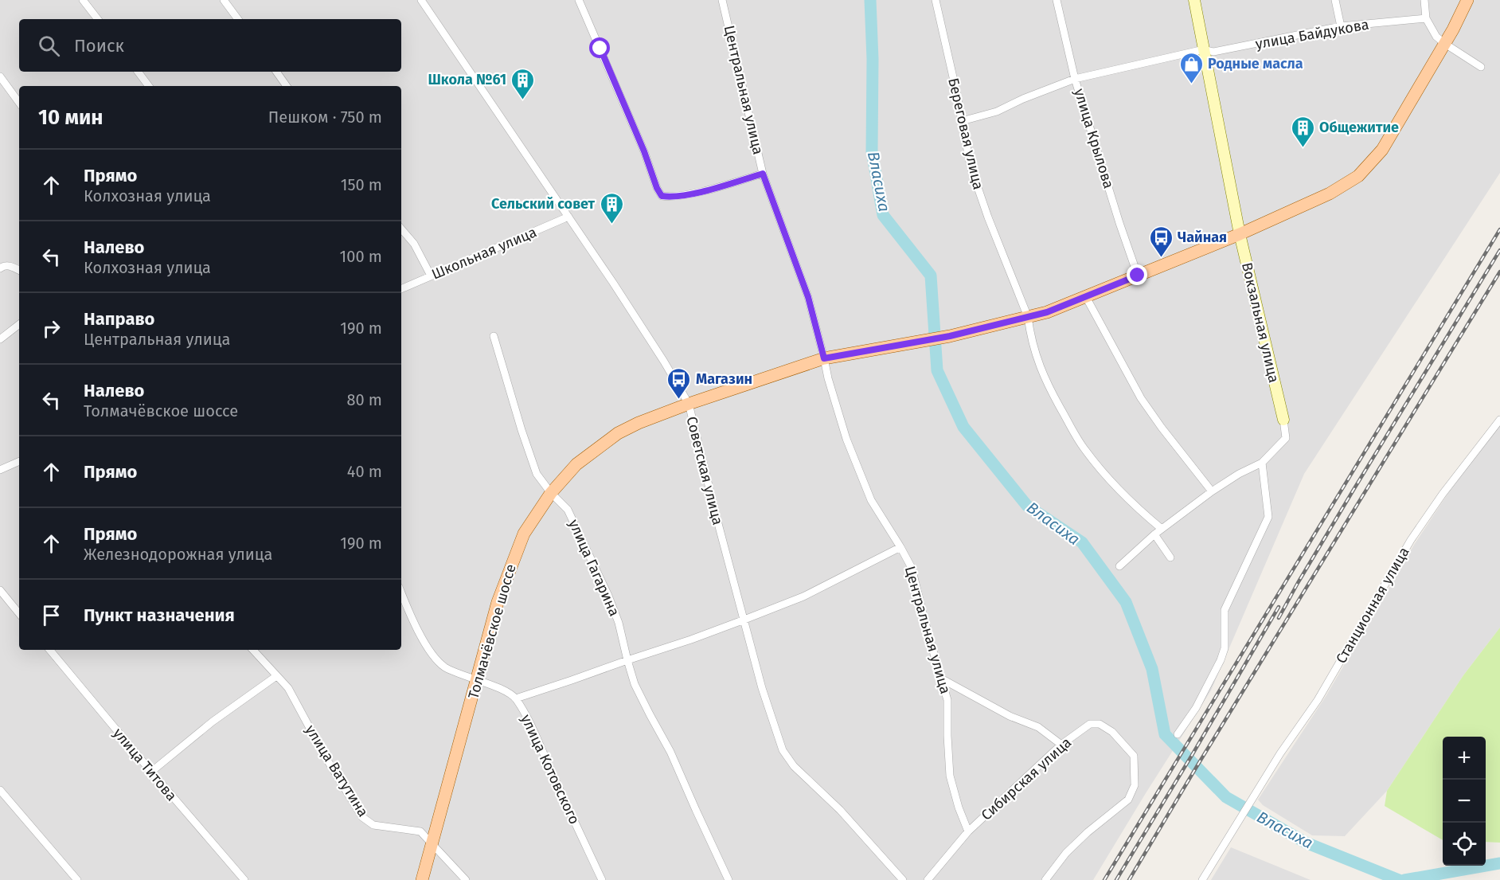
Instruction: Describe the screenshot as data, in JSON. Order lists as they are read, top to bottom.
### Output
{
  "streets": {
    "main road": ["Толмачёвское шоссе"],
    "street": [
      "улица Байдукова",
      "Центральная улица",
      "Береговая улица",
      "улица Крылова",
      "Школьная улица",
      "Вокзальная улица",
      "Советская улица",
      "улица Гагарина",
      "Станционная улица",
      "улица Титова",
      "улица Котовского",
      "улица Ватутина",
      "Сибирская улица"
    ]
  },
  "crossings": [
    ["улица Байдукова", "Береговая улица"],
    ["улица Байдукова", "улица Крылова"],
    ["улица Байдукова", "Вокзальная улица"],
    ["Центральная улица", "Толмачёвское шоссе"],
    ["Центральная улица", "Сибирская улица"],
    ["Береговая улица", "Вокзальная улица"],
    ["Береговая улица", "Толмачёвское шоссе"],
    ["улица Крылова", "Толмачёвское шоссе"],
    ["Школьная улица", "Советская улица"],
    ["Вокзальная улица", "Толмачёвское шоссе"],
    ["Советская улица", "Толмачёвское шоссе"],
    ["улица Гагарина", "Толмачёвское шоссе"],
    ["Толмачёвское шоссе", "улица Котовского"],
    ["Толмачёвское шоссе", "улица Ватутина"]
  ],
  "water": ["Власиха"],
  "places": {
    "shop": ["Родные масла"],
    "building": ["Школа №61", "Общежитие", "Сельский совет"],
    "bus stop": ["Чайная", "Магазин"]
  },
  "page": {
    "search": "Поиск",
    "heading": ["10 мин", "Пешком · 750 m"],
    "list": [
      ["Прямо", "Колхозная улица", "150 m"],
      ["Налево", "Колхозная улица", "100 m"],
      ["Направо", "Центральная улица", "190 m"],
      ["Налево", "Толмачёвское шоссе", "80 m"],
      ["Прямо", "40 m"],
      ["Прямо", "Железнодорожная улица", "190 m"],
      "Пункт назначения"
    ],
    "map_buttons": ["+", "−"]
  }
}
